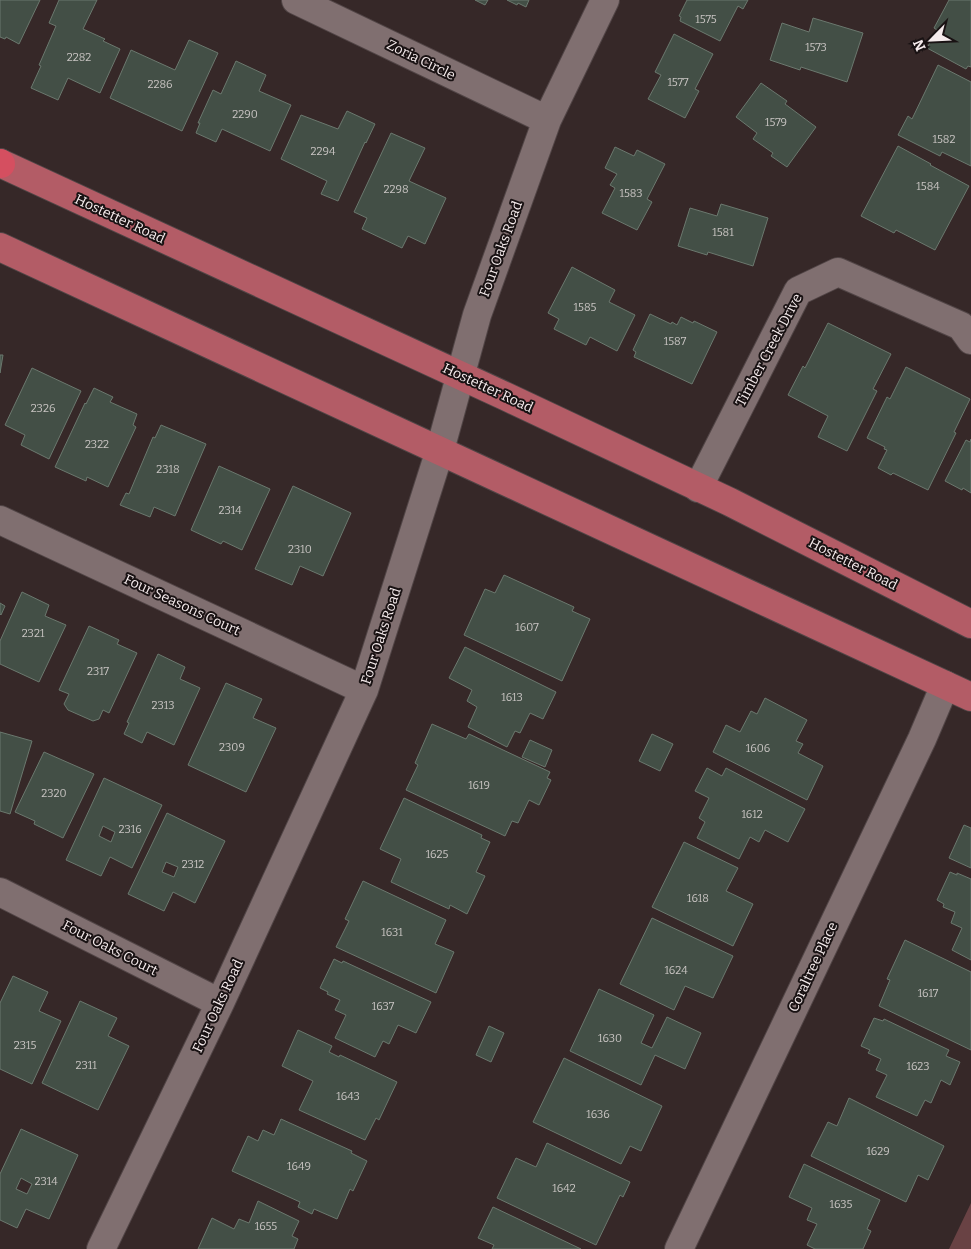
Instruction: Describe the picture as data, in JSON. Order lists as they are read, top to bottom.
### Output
{
  "streets": {
    "main road": ["Hostetter Road"],
    "street": [
      "Zoria Circle",
      "Four Oaks Road",
      "Timber Creek Drive",
      "Four Seasons Court",
      "Four Oaks Court",
      "Coraltree Place"
    ]
  },
  "crossings": [
    ["Zoria Circle", "Four Oaks Road"],
    ["Hostetter Road", "Four Oaks Road"],
    ["Hostetter Road", "Timber Creek Drive"],
    ["Four Oaks Road", "Four Seasons Court"],
    ["Four Oaks Road", "Four Oaks Court"]
  ],
  "house_numbers": [
    "1575",
    "1573",
    "2282",
    "1577",
    "2286",
    "2290",
    "1579",
    "1582",
    "2294",
    "1584",
    "2298",
    "1583",
    "1581",
    "1585",
    "1587",
    "2326",
    "2322",
    "2318",
    "2314",
    "2310",
    "1607",
    "2321",
    "2317",
    "1613",
    "2313",
    "2309",
    "1606",
    "1619",
    "2320",
    "1612",
    "2316",
    "1625",
    "2312",
    "1618",
    "1631",
    "1624",
    "1617",
    "1637",
    "1630",
    "2315",
    "2311",
    "1623",
    "1643",
    "1636",
    "1629",
    "1649",
    "2314",
    "1642",
    "1635",
    "1655"
  ],
  "north": "bottom left"
}
